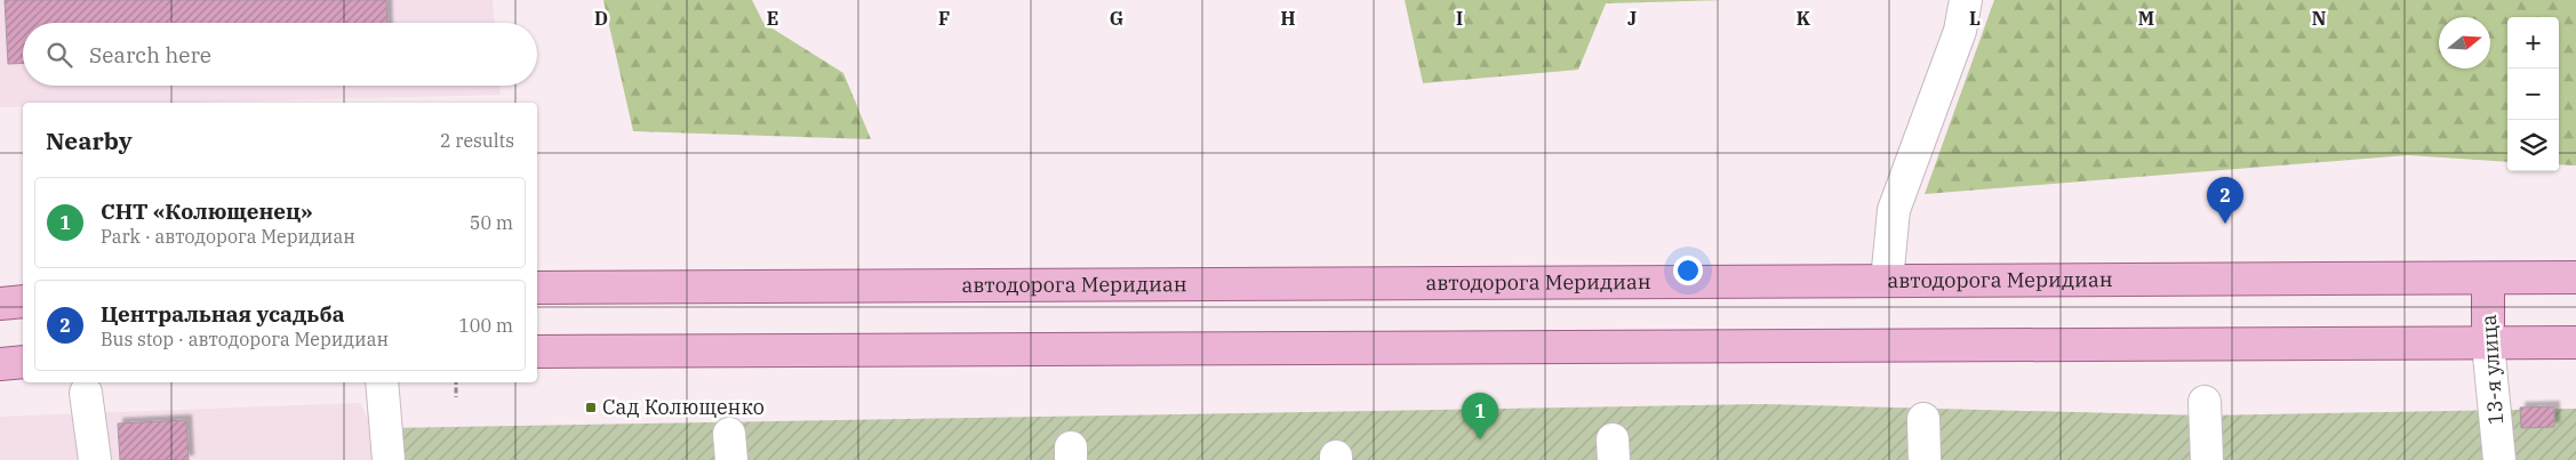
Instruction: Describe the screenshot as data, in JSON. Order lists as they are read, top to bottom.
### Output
{
  "streets": {
    "main road": ["автодорога Меридиан", "13-я улица"]
  },
  "crossings": [
    ["автодорога Меридиан", "13-я улица"]
  ],
  "places": {
    "transit": ["Сад Колющенко"]
  },
  "north": "right",
  "page": {
    "map_buttons": ["+", "−"],
    "search": "Search here",
    "heading": ["Nearby", "2 results"],
    "pins": ["2", "1"],
    "list": [
      {
        "mark": "1",
        "name": "СНТ «Колющенец»",
        "note": "Park · автодорога Меридиан",
        "value": "50 m"
      },
      {
        "mark": "2",
        "name": "Центральная усадьба",
        "note": "Bus stop · автодорога Меридиан",
        "value": "100 m"
      }
    ]
  },
  "grid": {
    "columns": [
      "D",
      "E",
      "F",
      "G",
      "H",
      "I",
      "J",
      "K",
      "L",
      "M",
      "N"
    ]
  }
}
